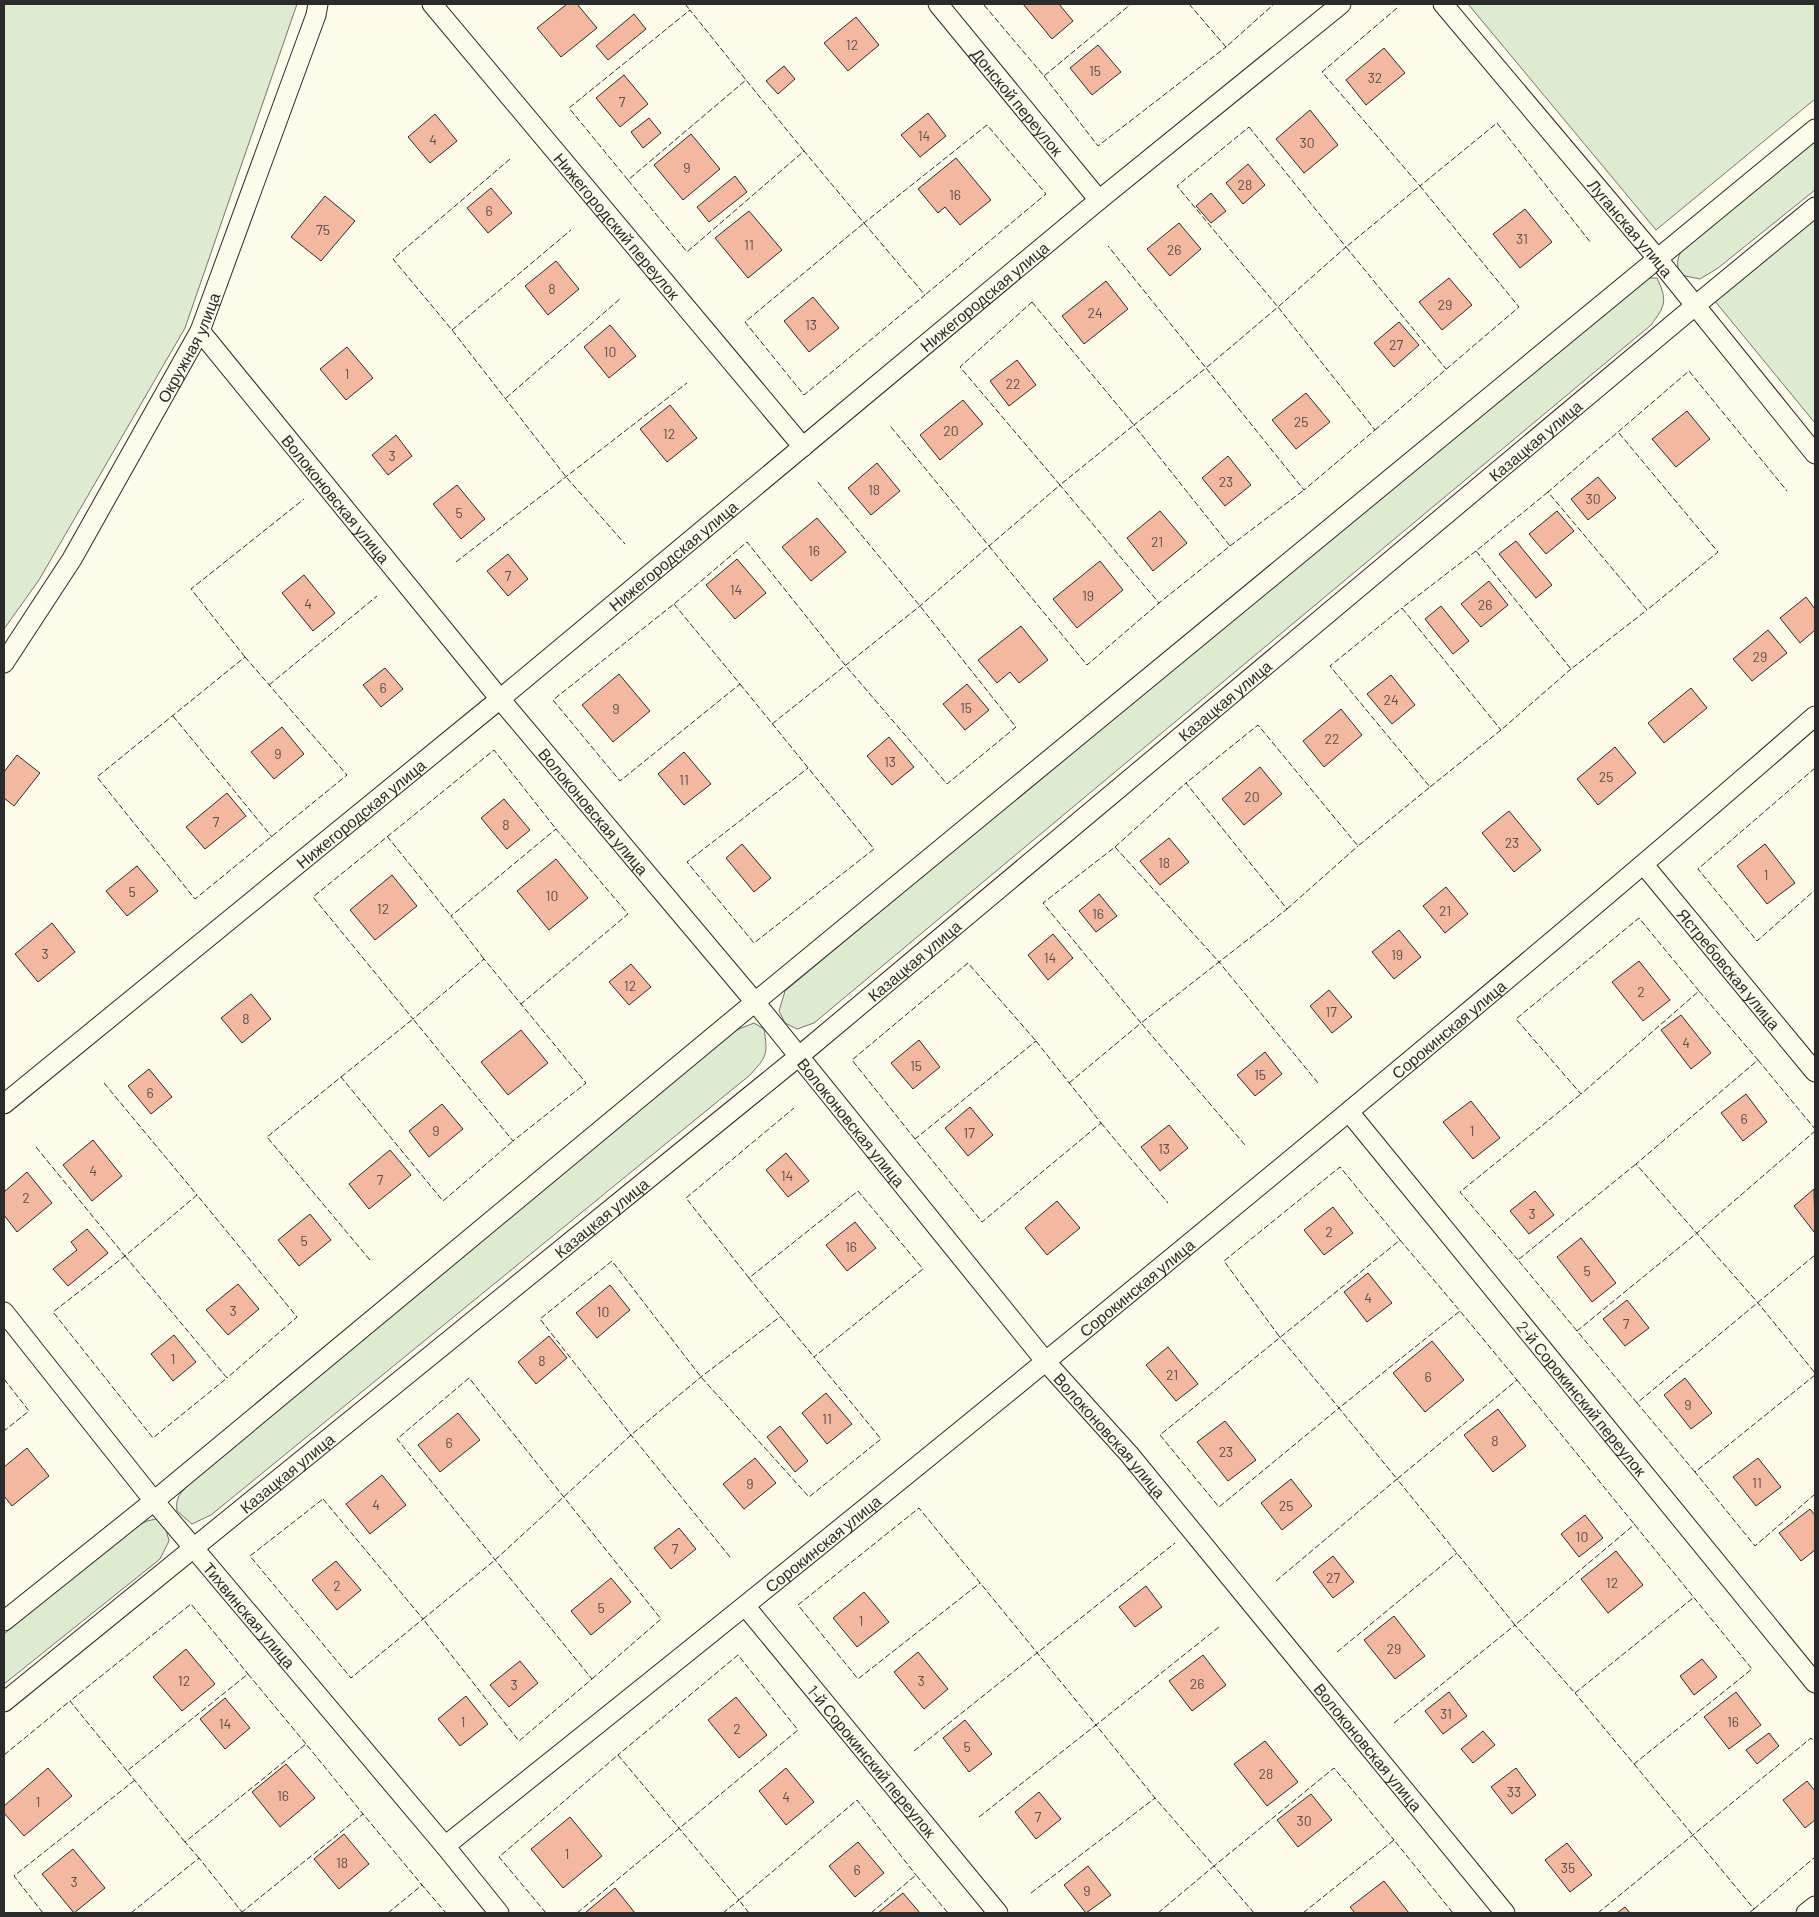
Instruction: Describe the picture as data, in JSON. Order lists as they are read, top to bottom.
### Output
{
  "streets": {
    "street": [
      "Донской переулок",
      "Нижегородский переулок",
      "Луганская улица",
      "Нижегородская улица",
      "Окружная улица",
      "Казацкая улица",
      "Волоконовская улица",
      "Ястребовская улица",
      "Сорокинская улица",
      "2-й Сорокинский переулок",
      "Тихвинская улица",
      "1-й Сорокинский переулок"
    ]
  },
  "crossings": [
    ["Донской переулок", "Нижегородская улица"],
    ["Нижегородский переулок", "Нижегородская улица"],
    ["Луганская улица", "Казацкая улица"],
    ["Нижегородская улица", "Волоконовская улица"],
    ["Окружная улица", "Волоконовская улица"],
    ["Казацкая улица", "Волоконовская улица"],
    ["Казацкая улица", "Тихвинская улица"],
    ["Волоконовская улица", "Сорокинская улица"],
    ["Ястребовская улица", "Сорокинская улица"],
    ["Сорокинская улица", "2-й Сорокинский переулок"],
    ["Сорокинская улица", "Тихвинская улица"],
    ["Сорокинская улица", "1-й Сорокинский переулок"]
  ],
  "house_numbers": [
    "12",
    "15",
    "32",
    "7",
    "14",
    "4",
    "30",
    "9",
    "28",
    "16",
    "6",
    "75",
    "31",
    "11",
    "26",
    "8",
    "29",
    "24",
    "13",
    "27",
    "10",
    "1",
    "22",
    "25",
    "20",
    "12",
    "3",
    "23",
    "18",
    "30",
    "5",
    "21",
    "16",
    "7",
    "14",
    "19",
    "4",
    "26",
    "29",
    "6",
    "24",
    "15",
    "9",
    "22",
    "9",
    "13",
    "25",
    "11",
    "20",
    "7",
    "8",
    "23",
    "18",
    "1",
    "5",
    "10",
    "12",
    "21",
    "16",
    "3",
    "19",
    "14",
    "12",
    "2",
    "17",
    "8",
    "4",
    "15",
    "15",
    "6",
    "6",
    "9",
    "1",
    "17",
    "13",
    "4",
    "14",
    "7",
    "2",
    "3",
    "2",
    "5",
    "16",
    "5",
    "4",
    "3",
    "10",
    "7",
    "1",
    "8",
    "21",
    "6",
    "9",
    "11",
    "8",
    "6",
    "23",
    "11",
    "9",
    "4",
    "25",
    "10",
    "7",
    "27",
    "12",
    "2",
    "5",
    "1",
    "29",
    "12",
    "3",
    "26",
    "3",
    "31",
    "1",
    "16",
    "14",
    "2",
    "5",
    "28",
    "33",
    "16",
    "4",
    "1",
    "7",
    "30",
    "1",
    "18",
    "35",
    "6",
    "3",
    "9"
  ]
}
